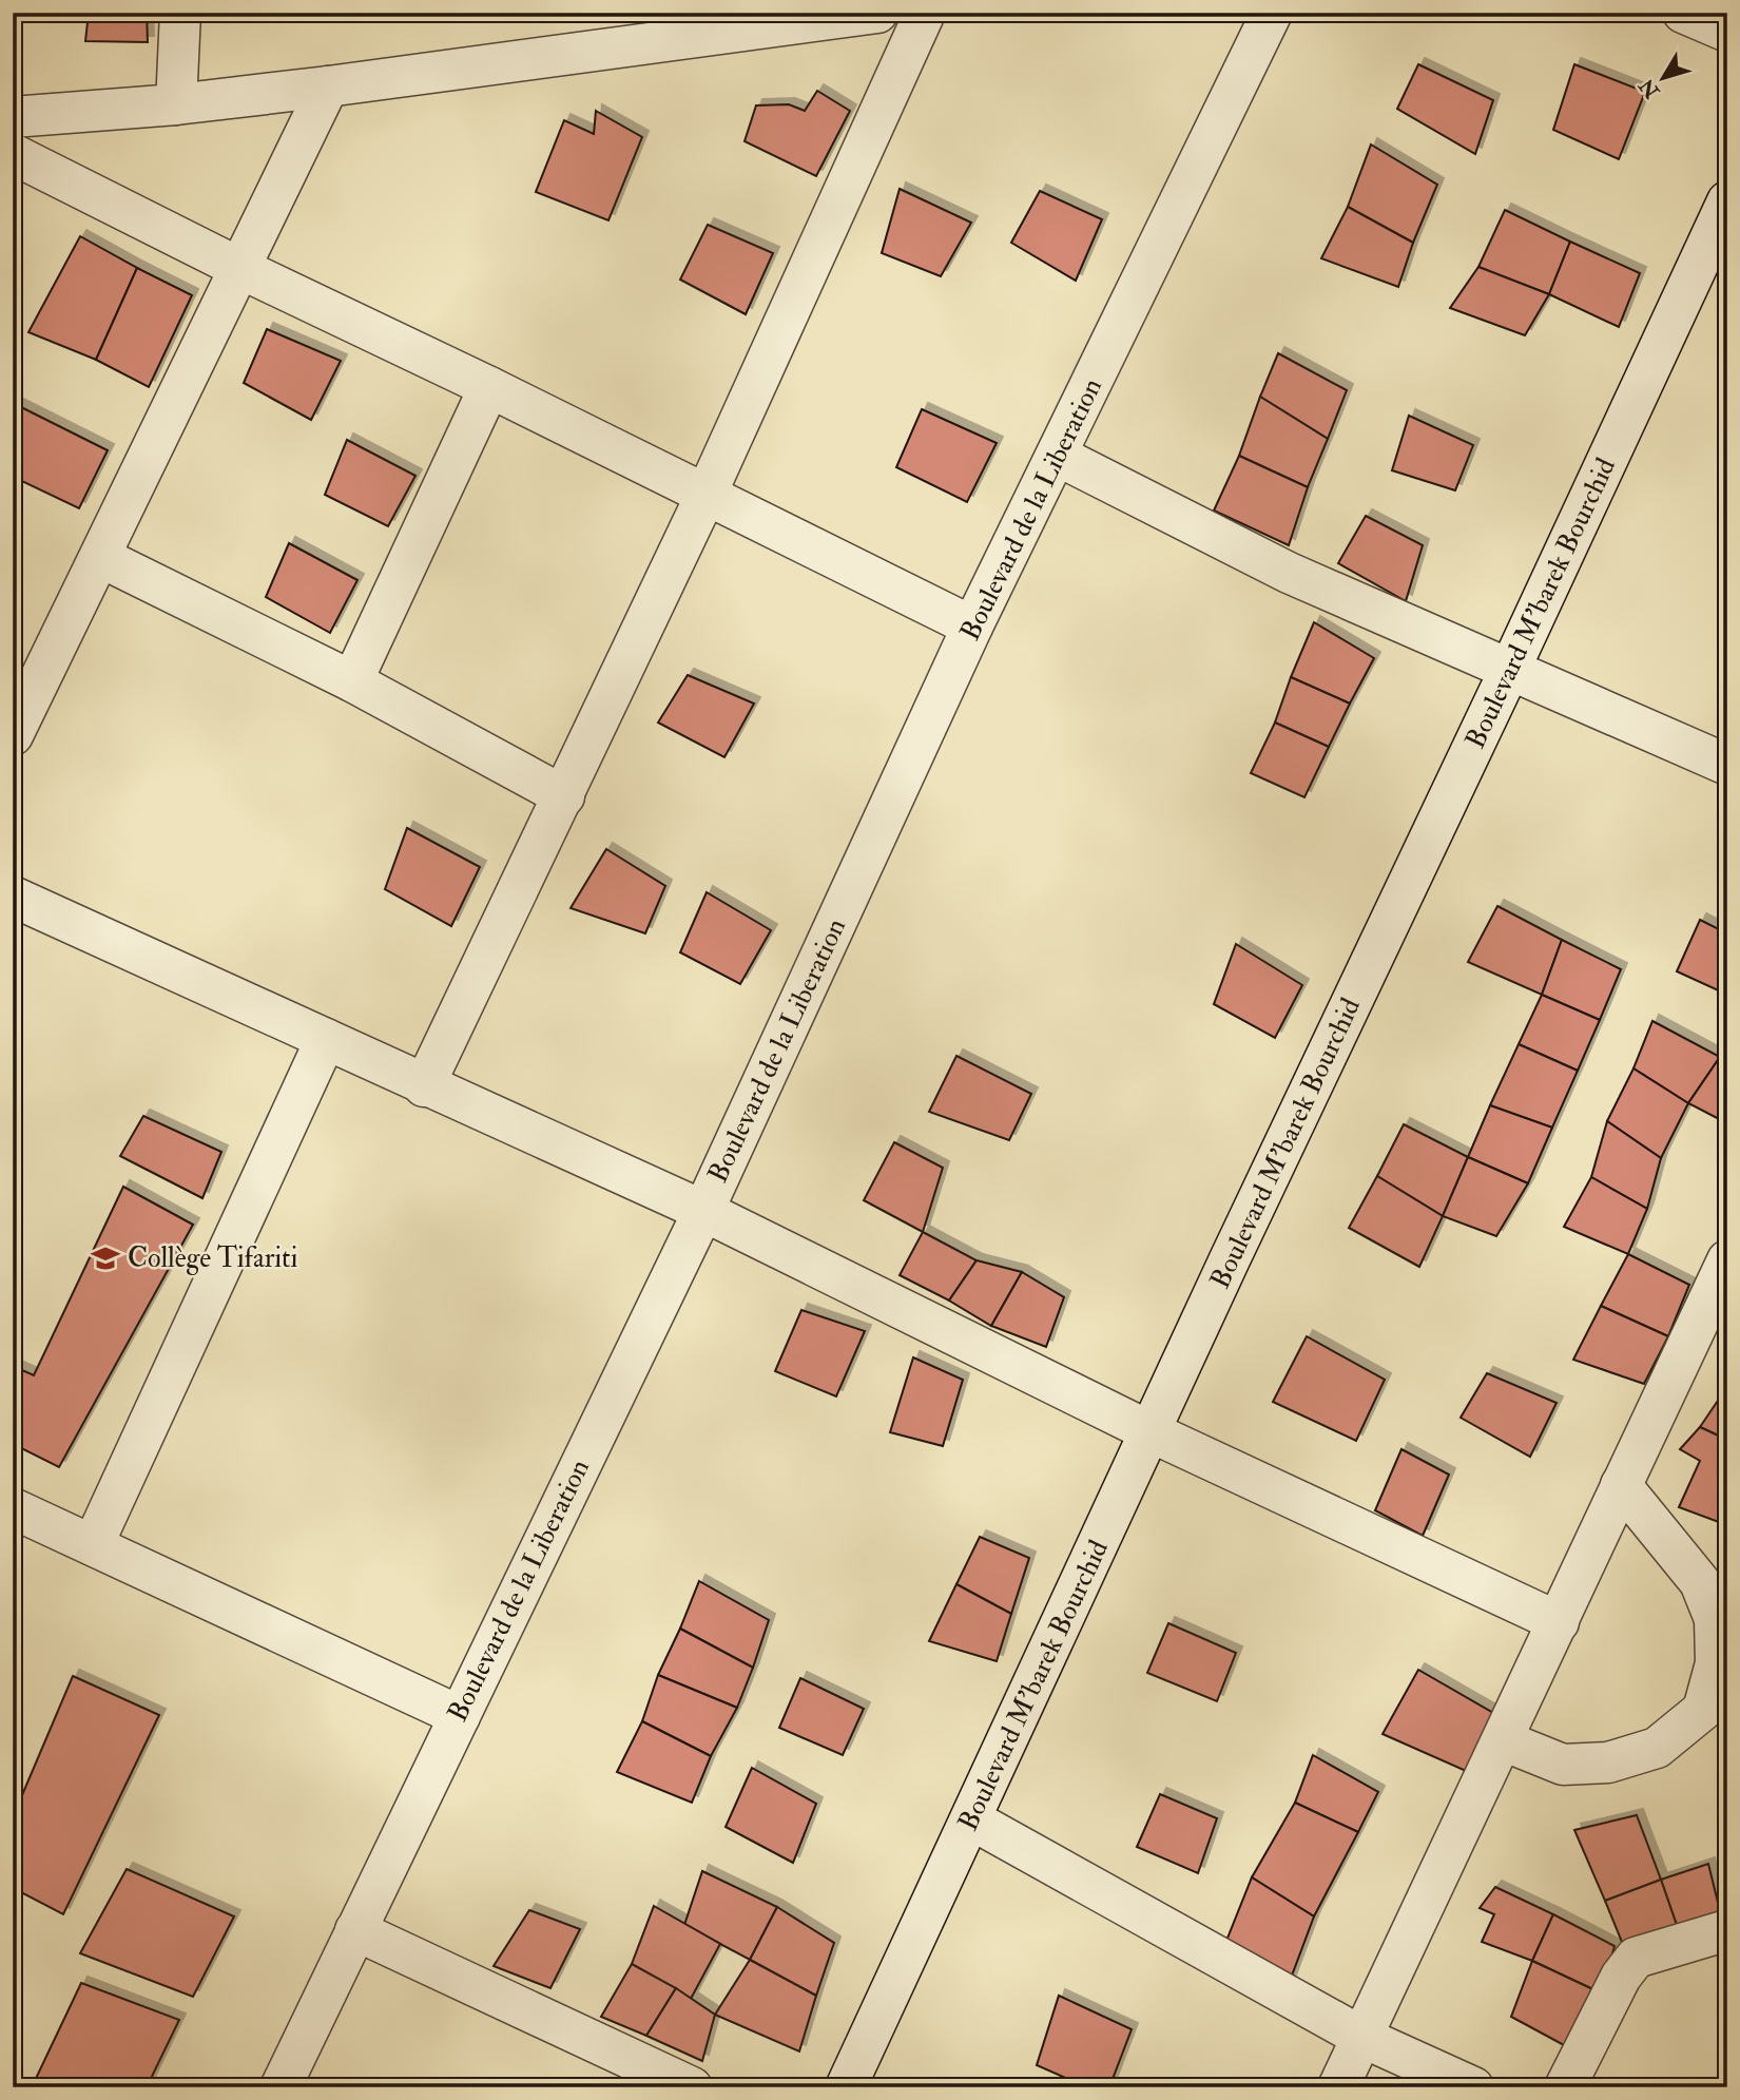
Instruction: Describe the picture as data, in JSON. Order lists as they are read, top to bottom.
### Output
{
  "streets": {
    "street": ["Boulevard de la Liberation", "Boulevard M'barek Bourchid"]
  },
  "places": {
    "school or university": ["Collège Tifariti"]
  },
  "north": "bottom left"
}
